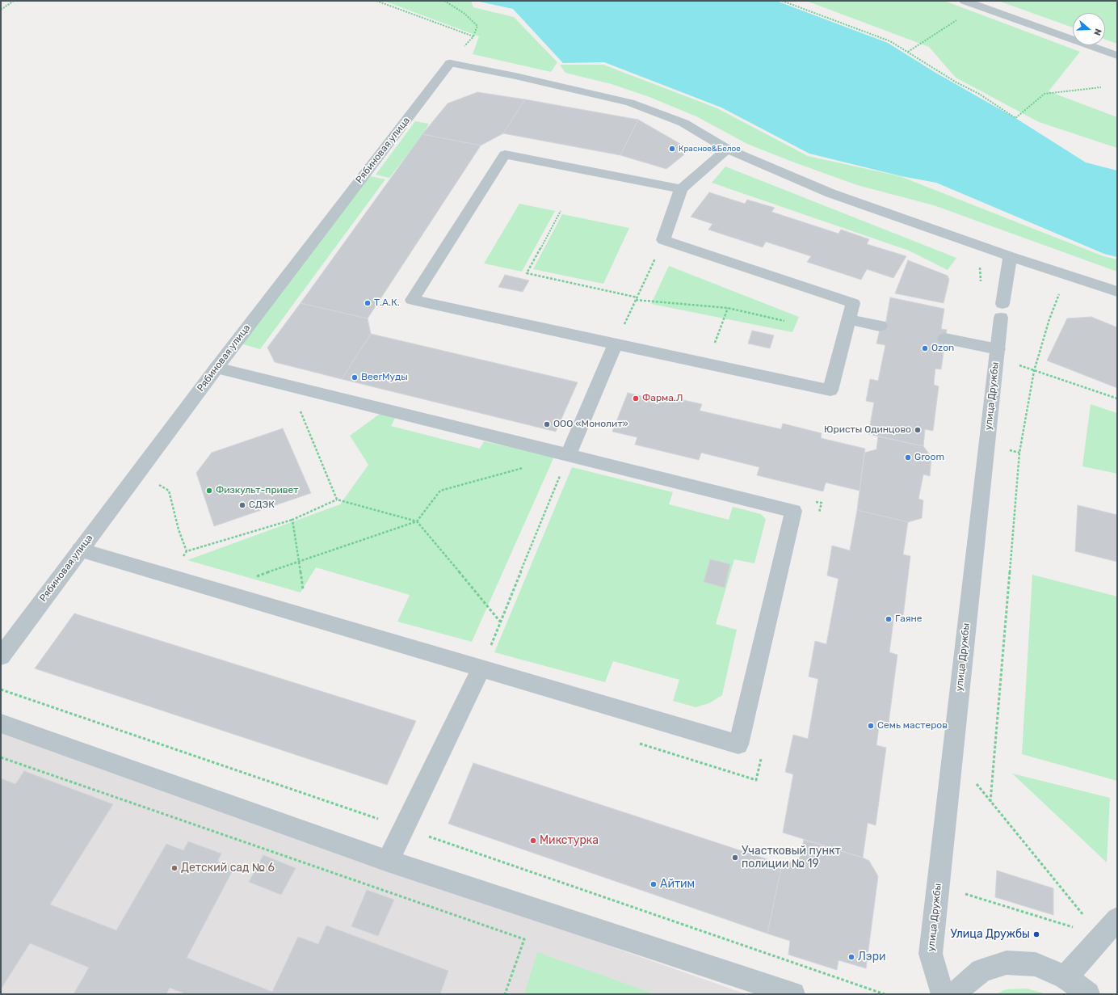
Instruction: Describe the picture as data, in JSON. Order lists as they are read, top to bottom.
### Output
{
  "streets": {
    "street": ["Рябиновая улица", "улица Дружбы"]
  },
  "places": [
    "Красное&Белое",
    "Т.А.К.",
    "Ozon",
    "BeerМуды",
    "Фарма.Л",
    "ООО «Монолит»",
    "Юристы Одинцово",
    "Groom",
    "Физкульт-привет",
    "СДЭК",
    "Гаяне",
    "Семь мастеров",
    "Микстурка",
    "Участковый пункт полиции № 19",
    "Детский сад № 6",
    "Айтим",
    "Улица Дружбы",
    "Лэри"
  ],
  "north": "right"
}
